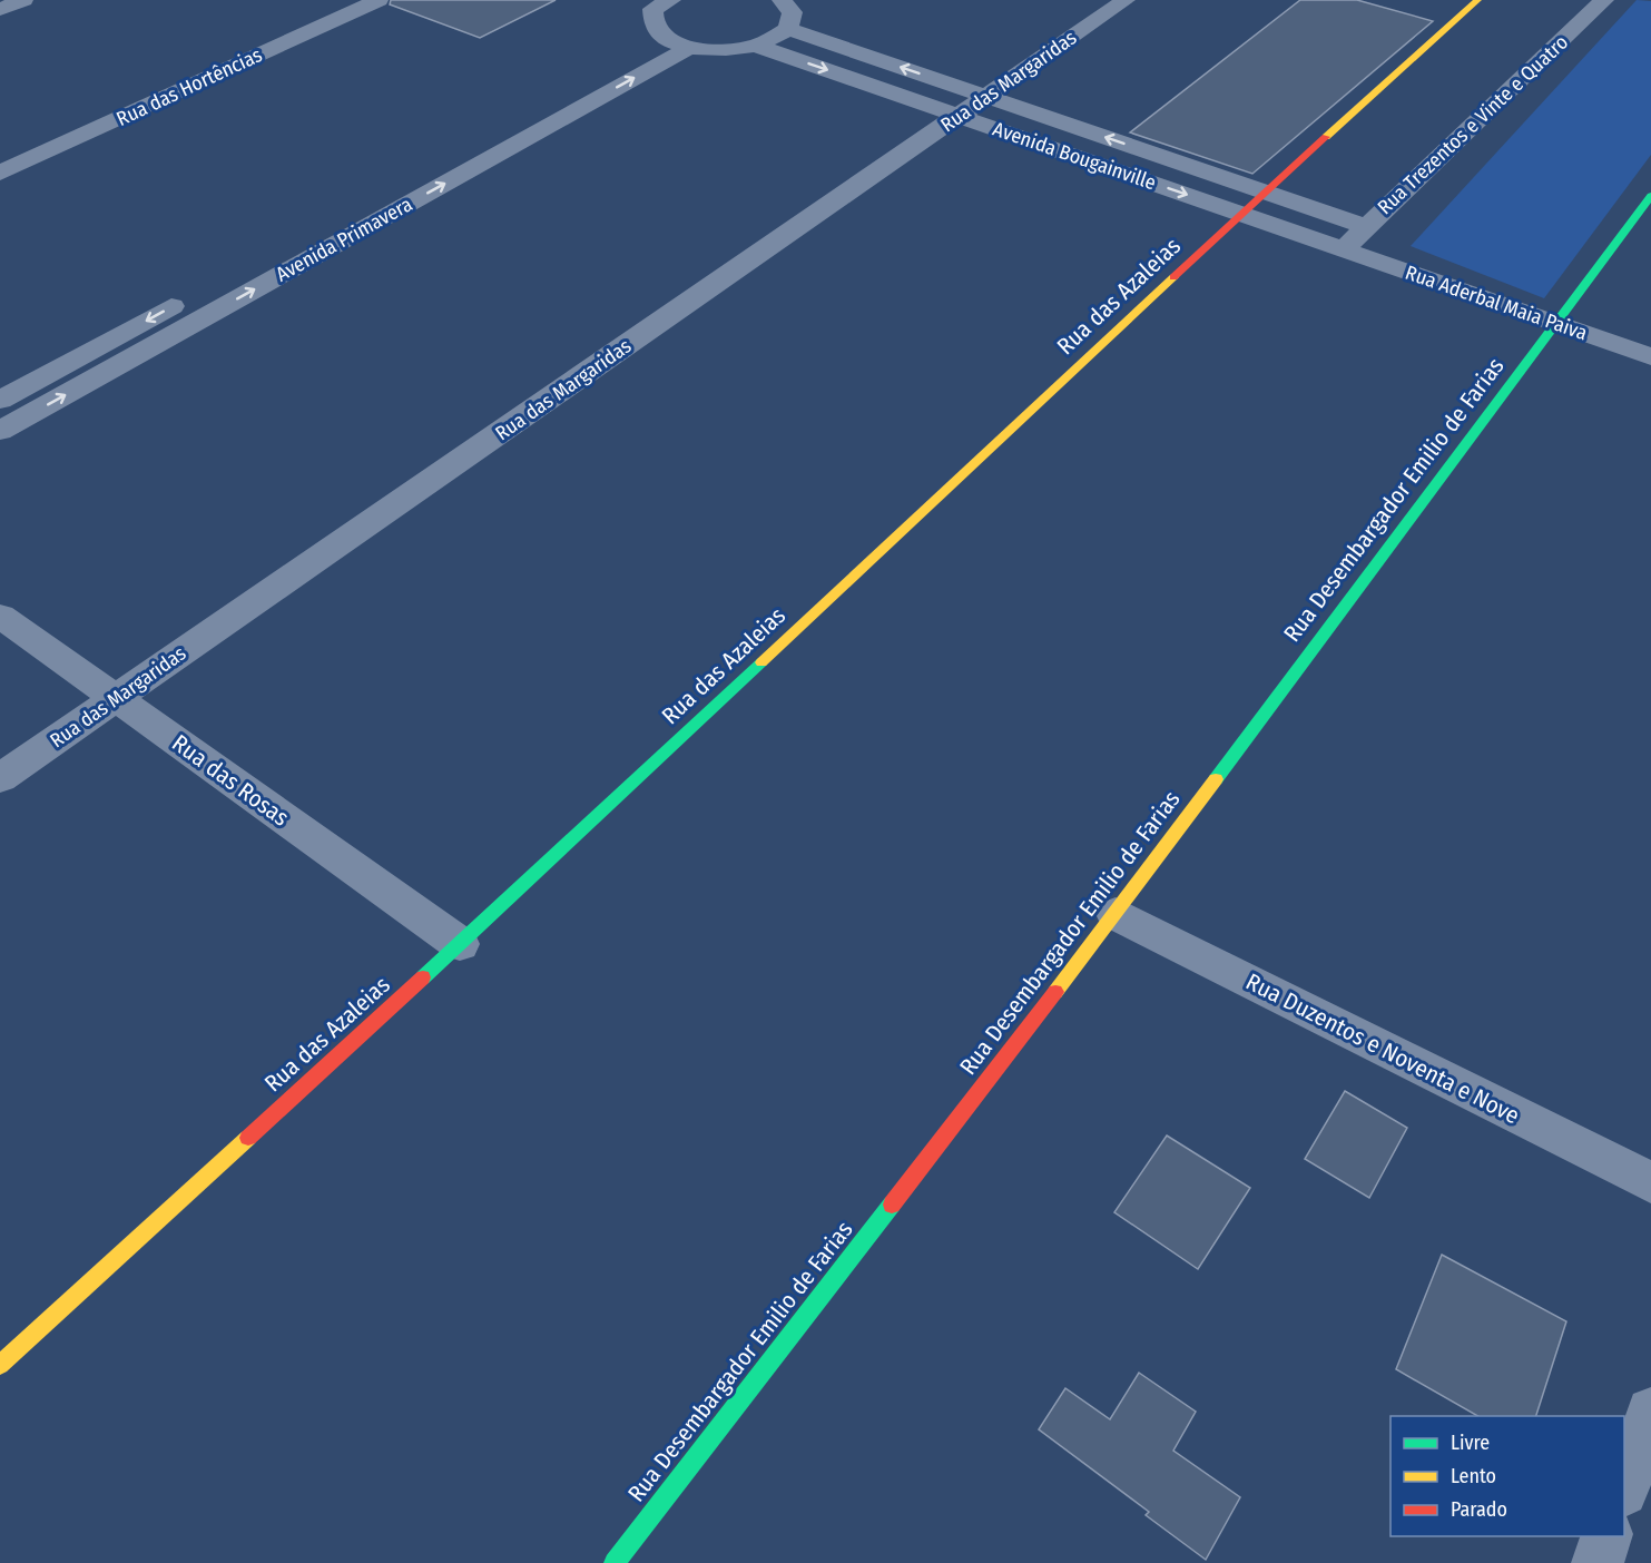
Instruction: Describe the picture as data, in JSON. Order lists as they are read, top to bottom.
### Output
{
  "streets": {
    "street": [
      "Rua das Margaridas",
      "Rua das Hortências",
      "Rua Trezentos e Vinte e Quatro",
      "Avenida Bougainville",
      "Avenida Primavera",
      "Rua das Azaleias",
      "Rua Aderbal Maia Paiva",
      "Rua Desembargador Emilio de Farias",
      "Rua das Rosas",
      "Rua Duzentos e Noventa e Nove"
    ]
  },
  "crossings": [
    ["Rua das Margaridas", "Avenida Bougainville"],
    ["Rua das Margaridas", "Rua das Rosas"],
    ["Rua Trezentos e Vinte e Quatro", "Avenida Bougainville"],
    ["Rua Trezentos e Vinte e Quatro", "Rua Aderbal Maia Paiva"],
    ["Avenida Bougainville", "Rua das Azaleias"],
    ["Avenida Bougainville", "Rua Aderbal Maia Paiva"],
    ["Rua das Azaleias", "Rua das Rosas"],
    ["Rua Aderbal Maia Paiva", "Rua Desembargador Emilio de Farias"],
    ["Rua Desembargador Emilio de Farias", "Rua Duzentos e Noventa e Nove"]
  ],
  "legend": ["Livre", "Lento", "Parado"]
}
